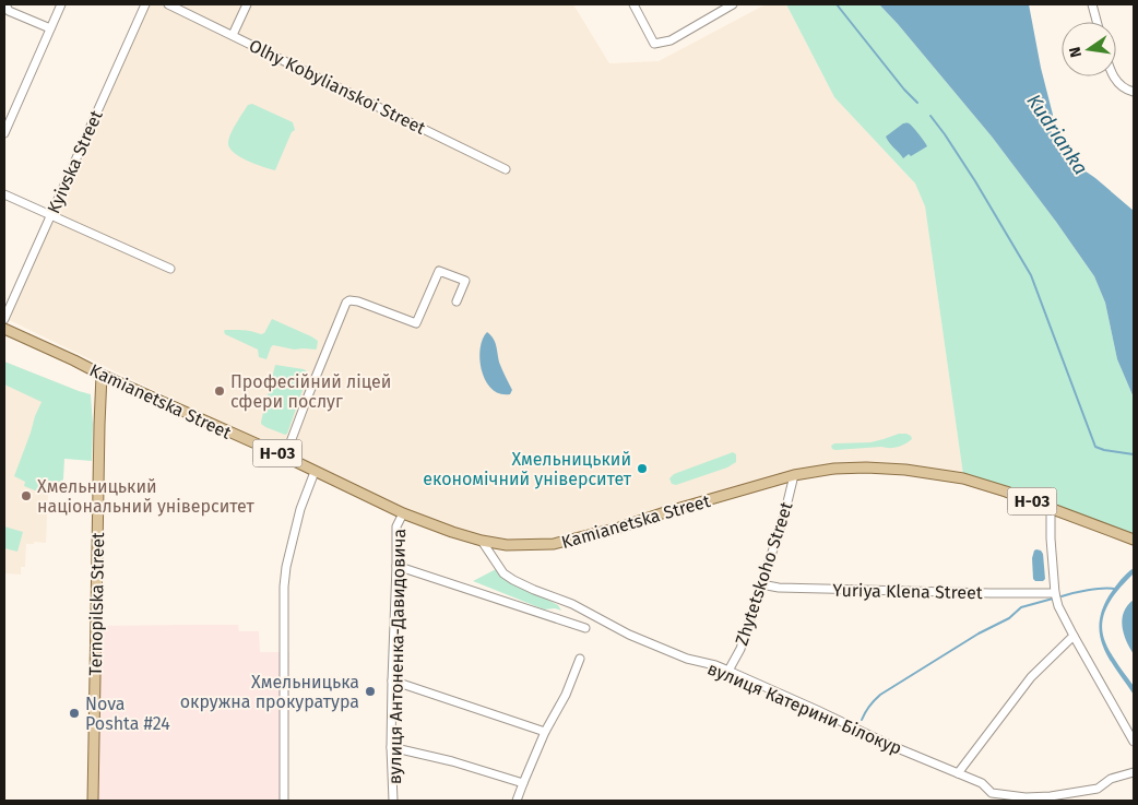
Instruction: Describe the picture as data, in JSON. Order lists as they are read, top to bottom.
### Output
{
  "streets": {
    "main road": ["Kamianetska Street", "Н-03", "Ternopilska Street"],
    "street": [
      "Olhy Kobylianskoi Street",
      "Kyivska Street",
      "Zhytetskoho Street",
      "Yuriya Klena Street",
      "вулиця Антоненка-Давидовича",
      "вулиця Катерини Білокур"
    ]
  },
  "crossings": [
    ["Kamianetska Street", "Zhytetskoho Street"],
    ["Kamianetska Street", "Ternopilska Street"],
    ["Kamianetska Street", "вулиця Антоненка-Давидовича"],
    ["Kamianetska Street", "вулиця Катерини Білокур"],
    ["Zhytetskoho Street", "Yuriya Klena Street"],
    ["Zhytetskoho Street", "вулиця Катерини Білокур"]
  ],
  "water": ["Kudrianka"],
  "places": [
    "Професійний ліцей сфери послуг",
    "Хмельницький економічний університет",
    "Хмельницький національний університет",
    "Хмельницька окружна прокуратура",
    "Nova Poshta #24"
  ],
  "north": "left"
}
